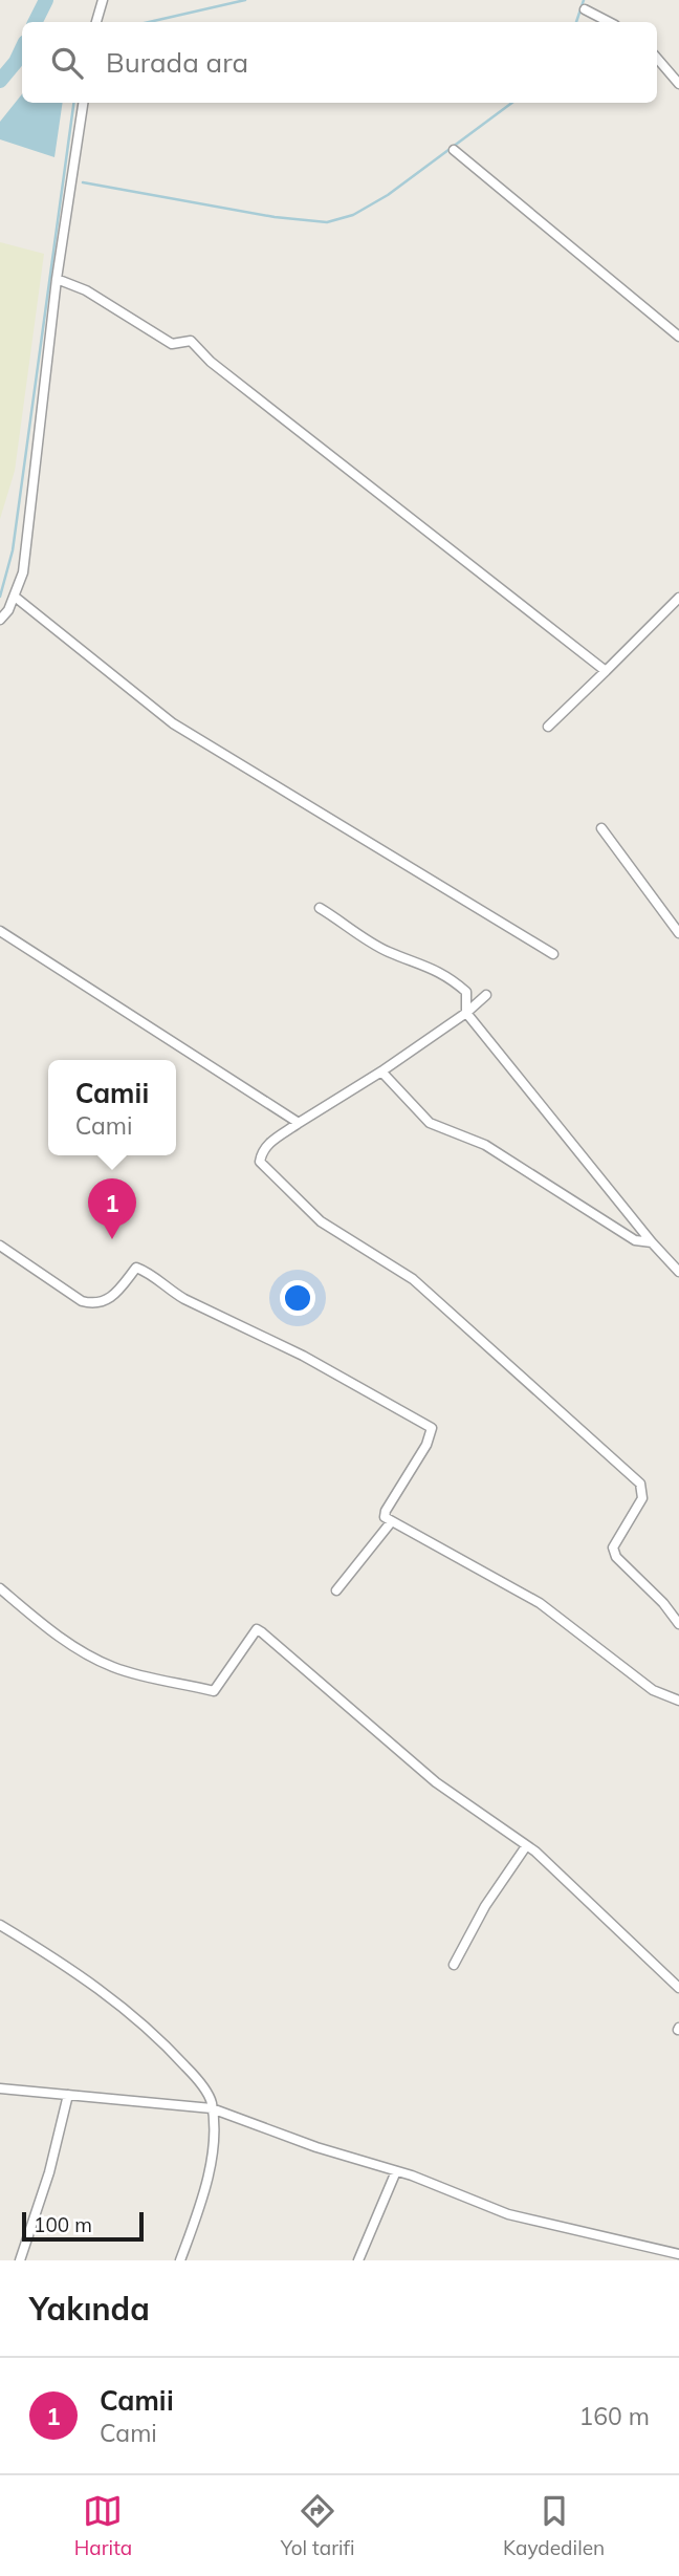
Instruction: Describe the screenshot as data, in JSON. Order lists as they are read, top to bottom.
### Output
{
  "scale_bar": "100 m",
  "page": {
    "search": "Burada ara",
    "popup": ["Camii", "Cami"],
    "pins": "1",
    "scale": "100 m",
    "heading": "Yakında",
    "list": [
      {
        "mark": "1",
        "name": "Camii",
        "note": "Cami",
        "value": "160 m"
      }
    ],
    "nav": ["Harita", "Yol tarifi", "Kaydedilen"]
  }
}
